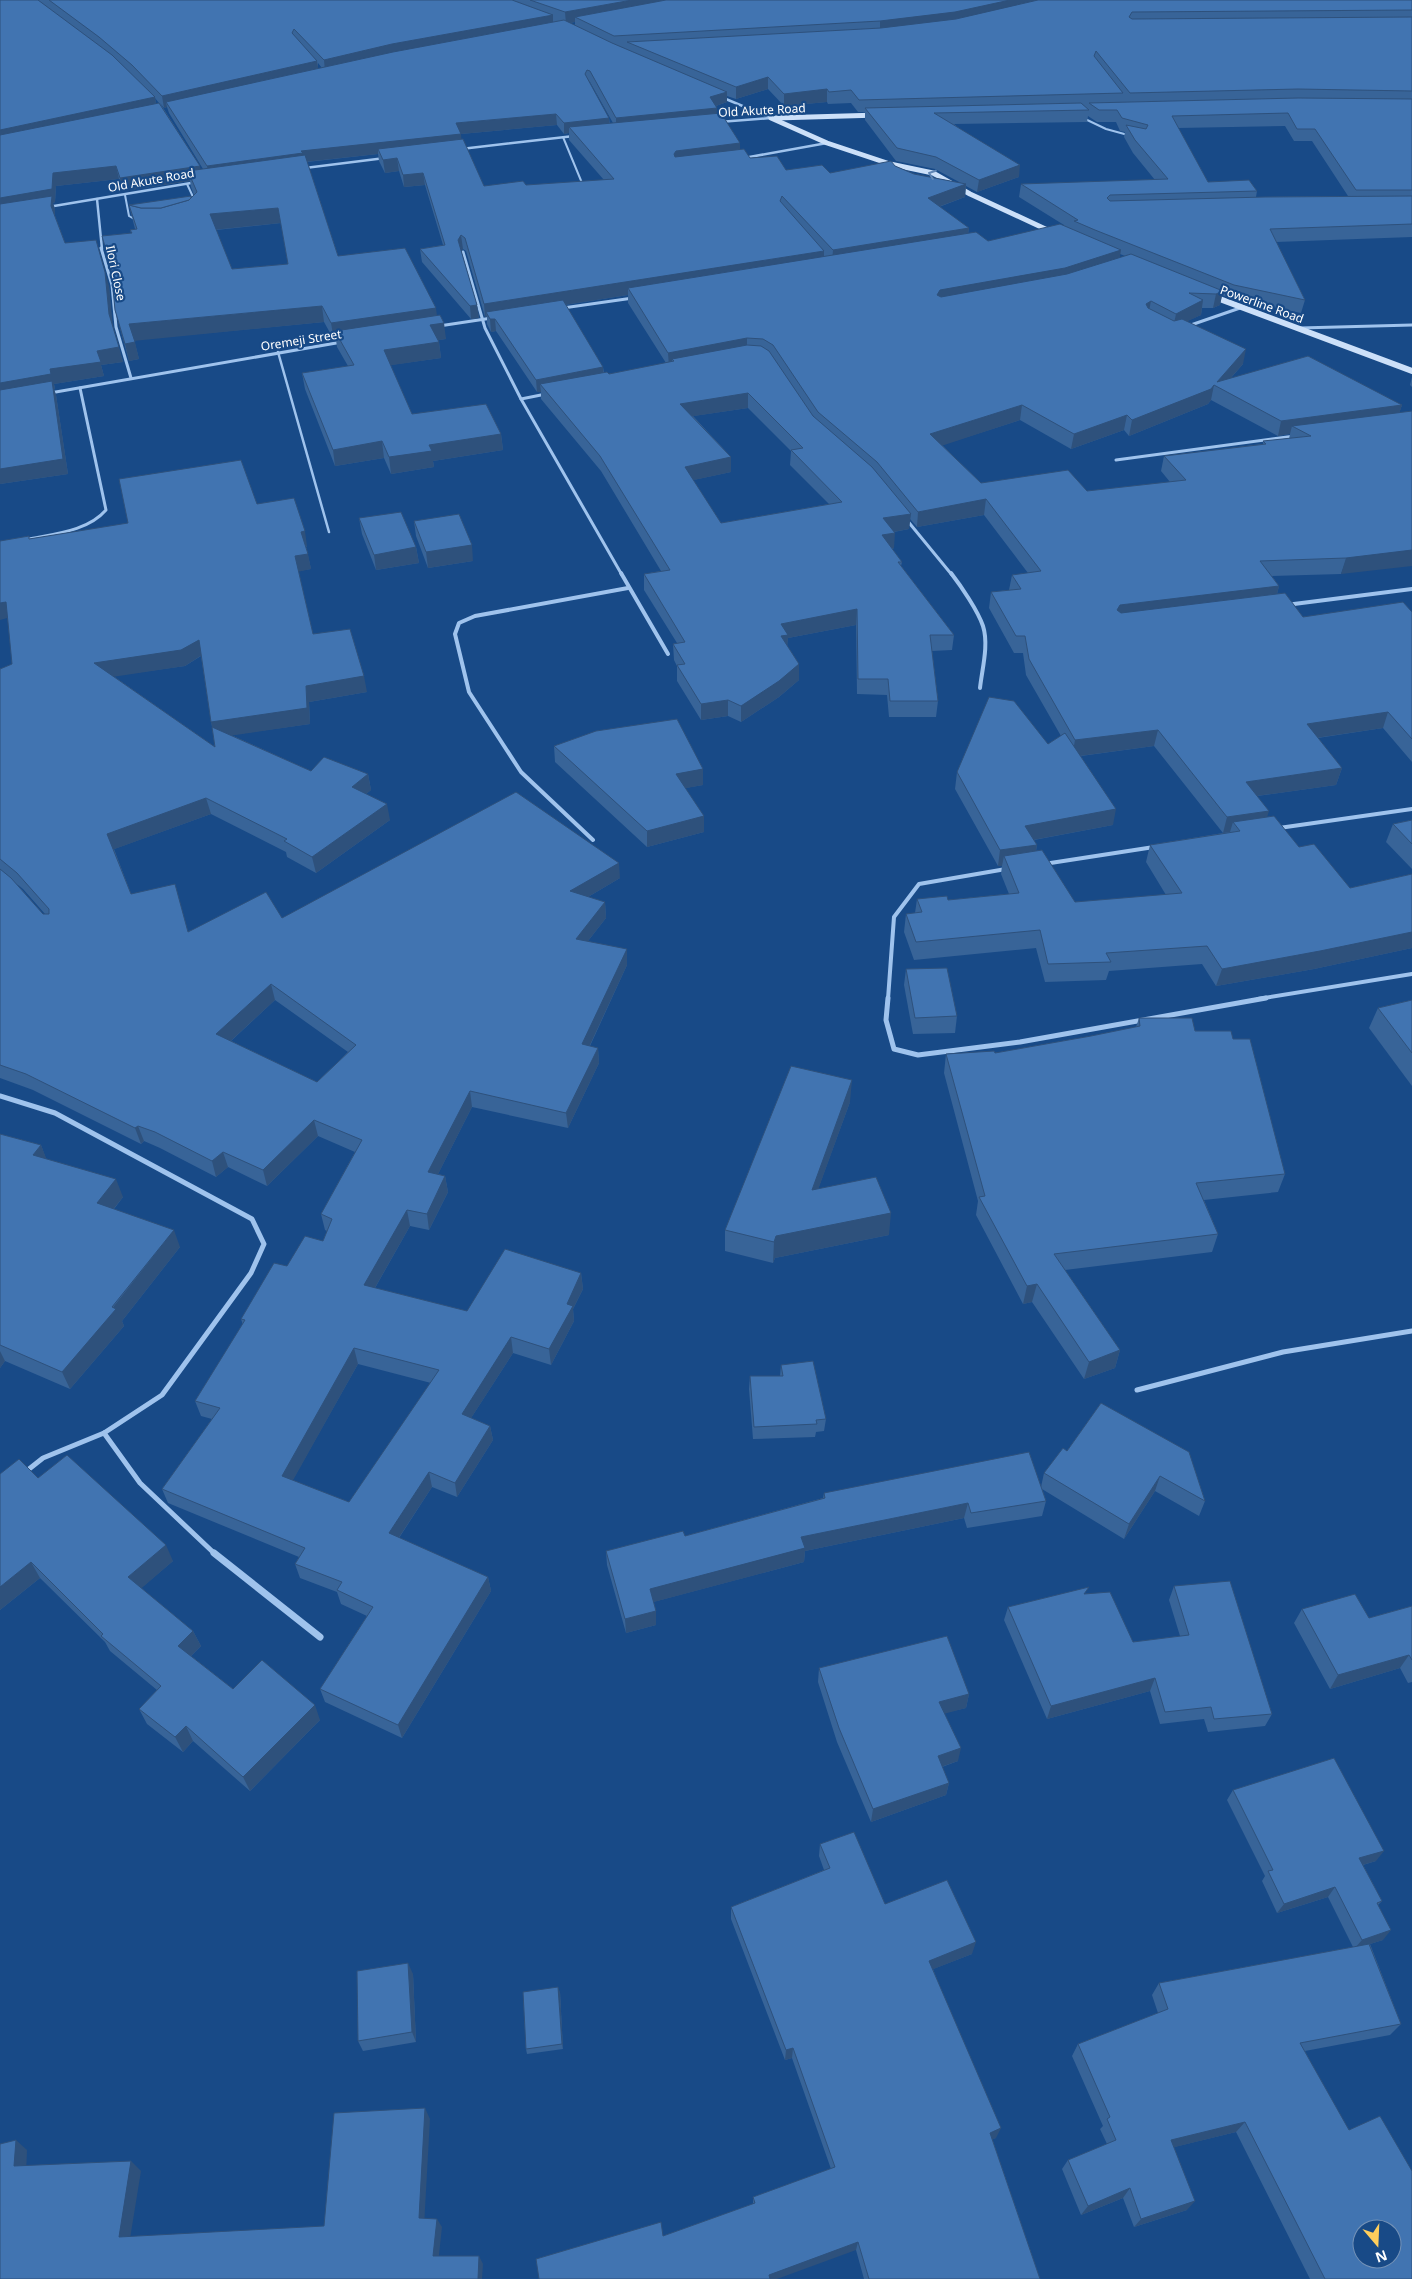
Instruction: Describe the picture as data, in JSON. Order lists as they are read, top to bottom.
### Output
{
  "streets": {
    "street": [
      "Old Akute Road",
      "Ilori Close",
      "Powerline Road",
      "Oremeji Street"
    ]
  },
  "crossings": [
    ["Old Akute Road", "Ilori Close"],
    ["Ilori Close", "Oremeji Street"]
  ],
  "north": "bottom"
}
